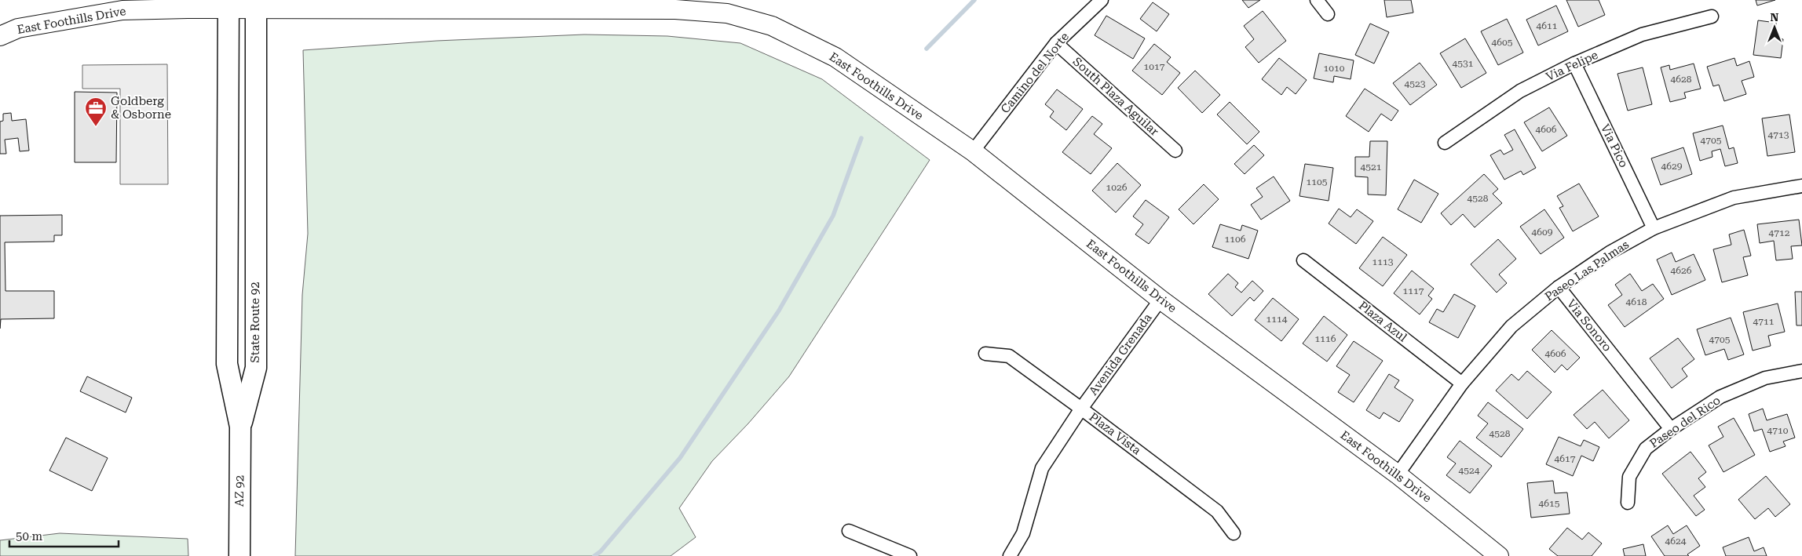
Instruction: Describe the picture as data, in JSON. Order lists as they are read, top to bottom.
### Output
{
  "streets": {
    "main road": ["State Route 92", "AZ 92"],
    "street": [
      "East Foothills Drive",
      "Via Felipe",
      "Camino del Norte",
      "South Plaza Aguilar",
      "Via Pico",
      "Paseo Las Palmas",
      "Plaza Azul",
      "Via Sonoro",
      "Avenida Grenada",
      "Paseo del Rico",
      "Plaza Vista"
    ]
  },
  "crossings": [
    ["East Foothills Drive", "Camino del Norte"],
    ["East Foothills Drive", "Paseo Las Palmas"],
    ["East Foothills Drive", "State Route 92"],
    ["East Foothills Drive", "Avenida Grenada"],
    ["East Foothills Drive", "AZ 92"],
    ["Via Felipe", "Via Pico"],
    ["Camino del Norte", "South Plaza Aguilar"],
    ["Via Pico", "Paseo Las Palmas"],
    ["Paseo Las Palmas", "Plaza Azul"],
    ["Paseo Las Palmas", "Via Sonoro"],
    ["State Route 92", "AZ 92"],
    ["Via Sonoro", "Paseo del Rico"],
    ["Avenida Grenada", "Plaza Vista"]
  ],
  "places": {
    "office": ["Goldberg & Osborne"]
  },
  "house_numbers": [
    "4611",
    "4605",
    "4531",
    "1017",
    "1010",
    "4628",
    "4523",
    "4606",
    "4713",
    "4705",
    "4629",
    "4521",
    "1105",
    "1026",
    "4528",
    "4609",
    "4712",
    "1106",
    "1113",
    "4626",
    "1117",
    "4618",
    "1114",
    "4711",
    "1116",
    "4705",
    "4606",
    "4710",
    "4528",
    "4617",
    "4524",
    "4615",
    "4624"
  ],
  "scale_bar": "50 m",
  "north": "top"
}
